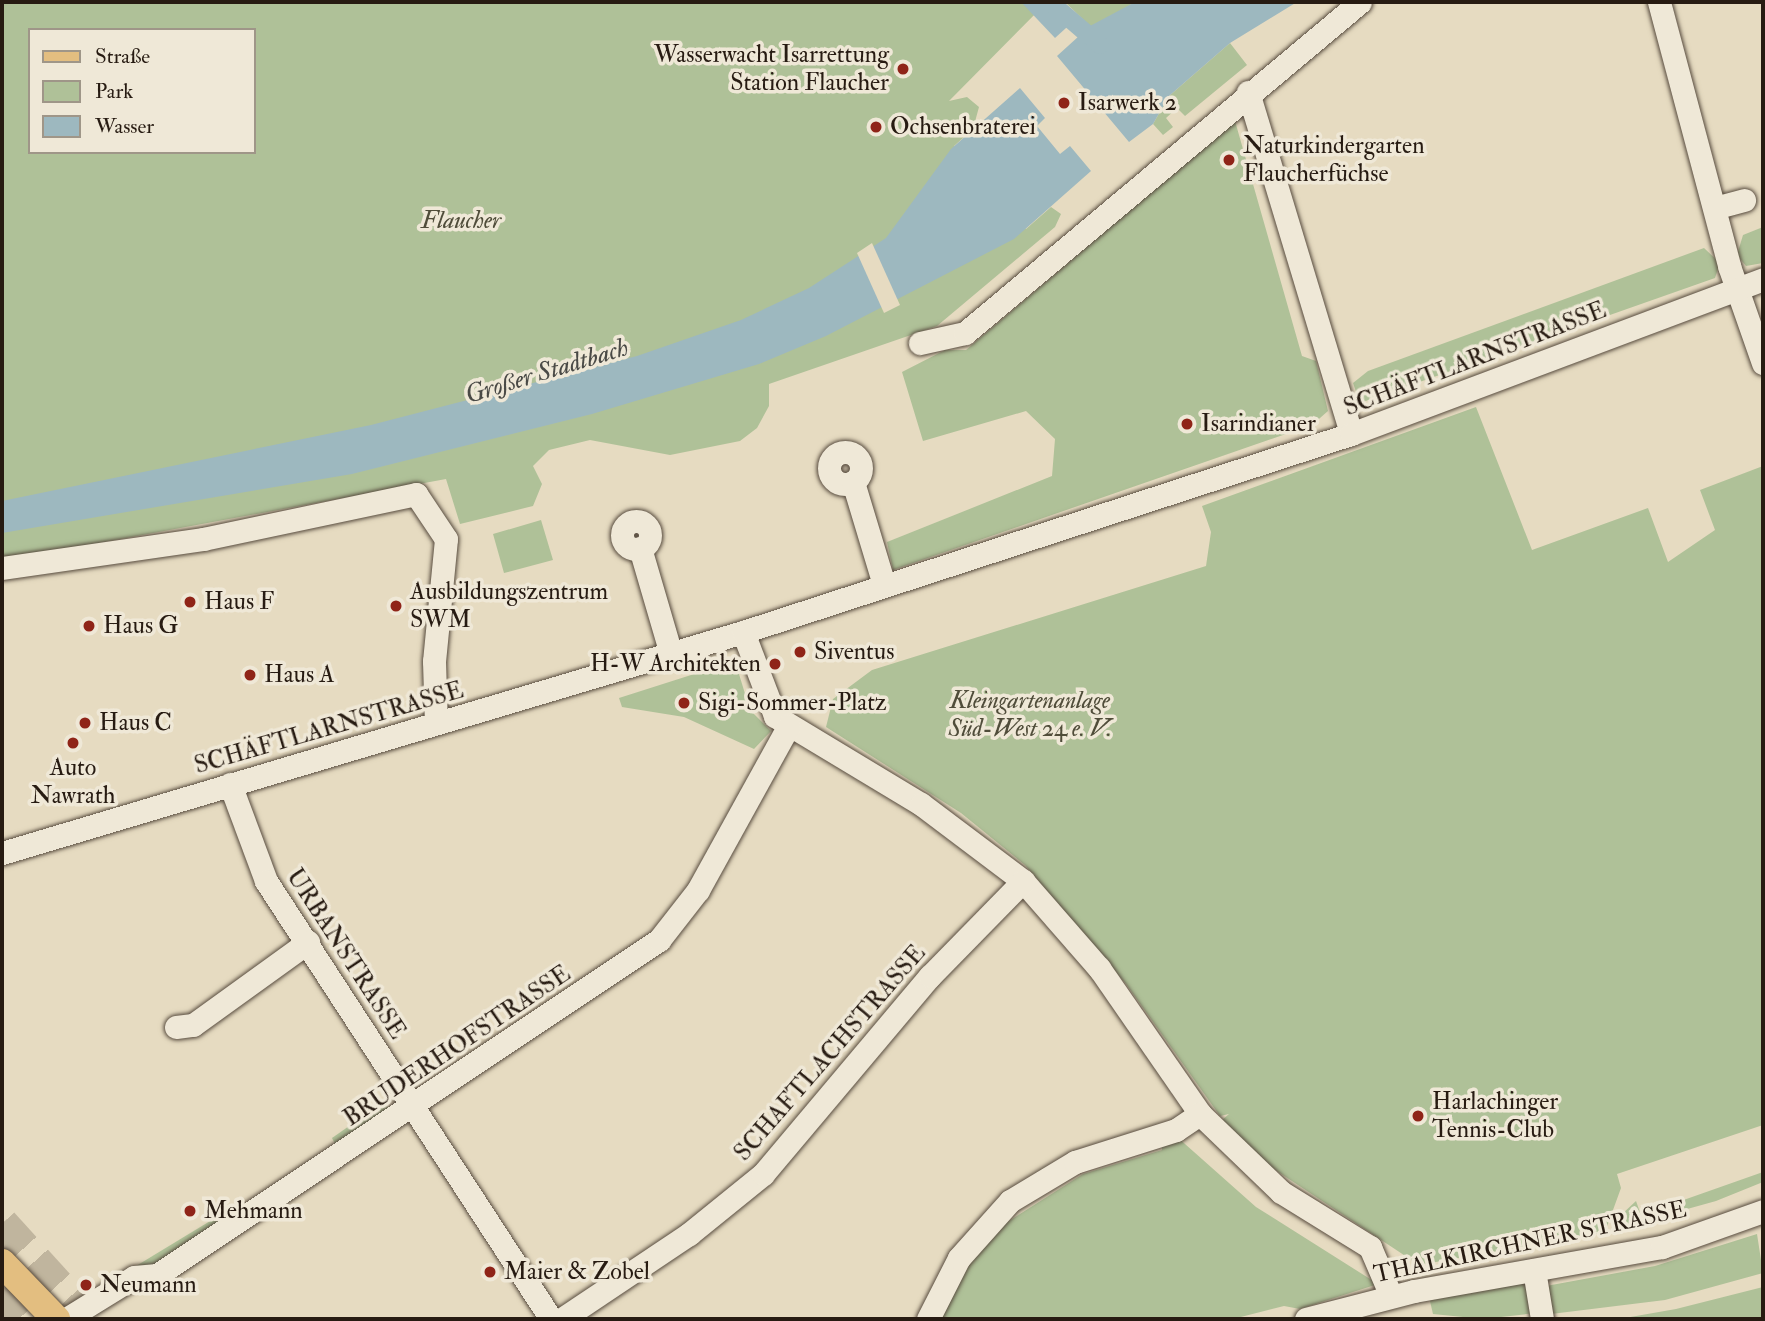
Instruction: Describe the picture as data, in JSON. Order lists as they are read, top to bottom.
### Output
{
  "streets": {
    "street": [
      "SCHÄFTLARNSTRASSE",
      "URBANSTRASSE",
      "BRUDERHOFSTRASSE",
      "SCHAFTLACHSTRASSE",
      "THALKIRCHNER STRASSE"
    ]
  },
  "crossings": [
    ["SCHÄFTLARNSTRASSE", "URBANSTRASSE"],
    ["URBANSTRASSE", "BRUDERHOFSTRASSE"]
  ],
  "water": ["Großer Stadtbach"],
  "parks": ["Flaucher", "Kleingartenanlage Süd-West 24 e. V."],
  "places": [
    "Wasserwacht Isarrettung Station Flaucher",
    "Isarwerk 2",
    "Ochsenbraterei",
    "Naturkindergarten Flaucherfüchse",
    "Isarindianer",
    "Haus F",
    "Ausbildungszentrum SWM",
    "Haus G",
    "Siventus",
    "H-W Architekten",
    "Haus A",
    "Sigi-Sommer-Platz",
    "Haus C",
    "Auto Nawrath",
    "Harlachinger Tennis-Club",
    "Mehmann",
    "Maier & Zobel",
    "Neumann"
  ],
  "legend": ["Straße", "Park", "Wasser"]
}
